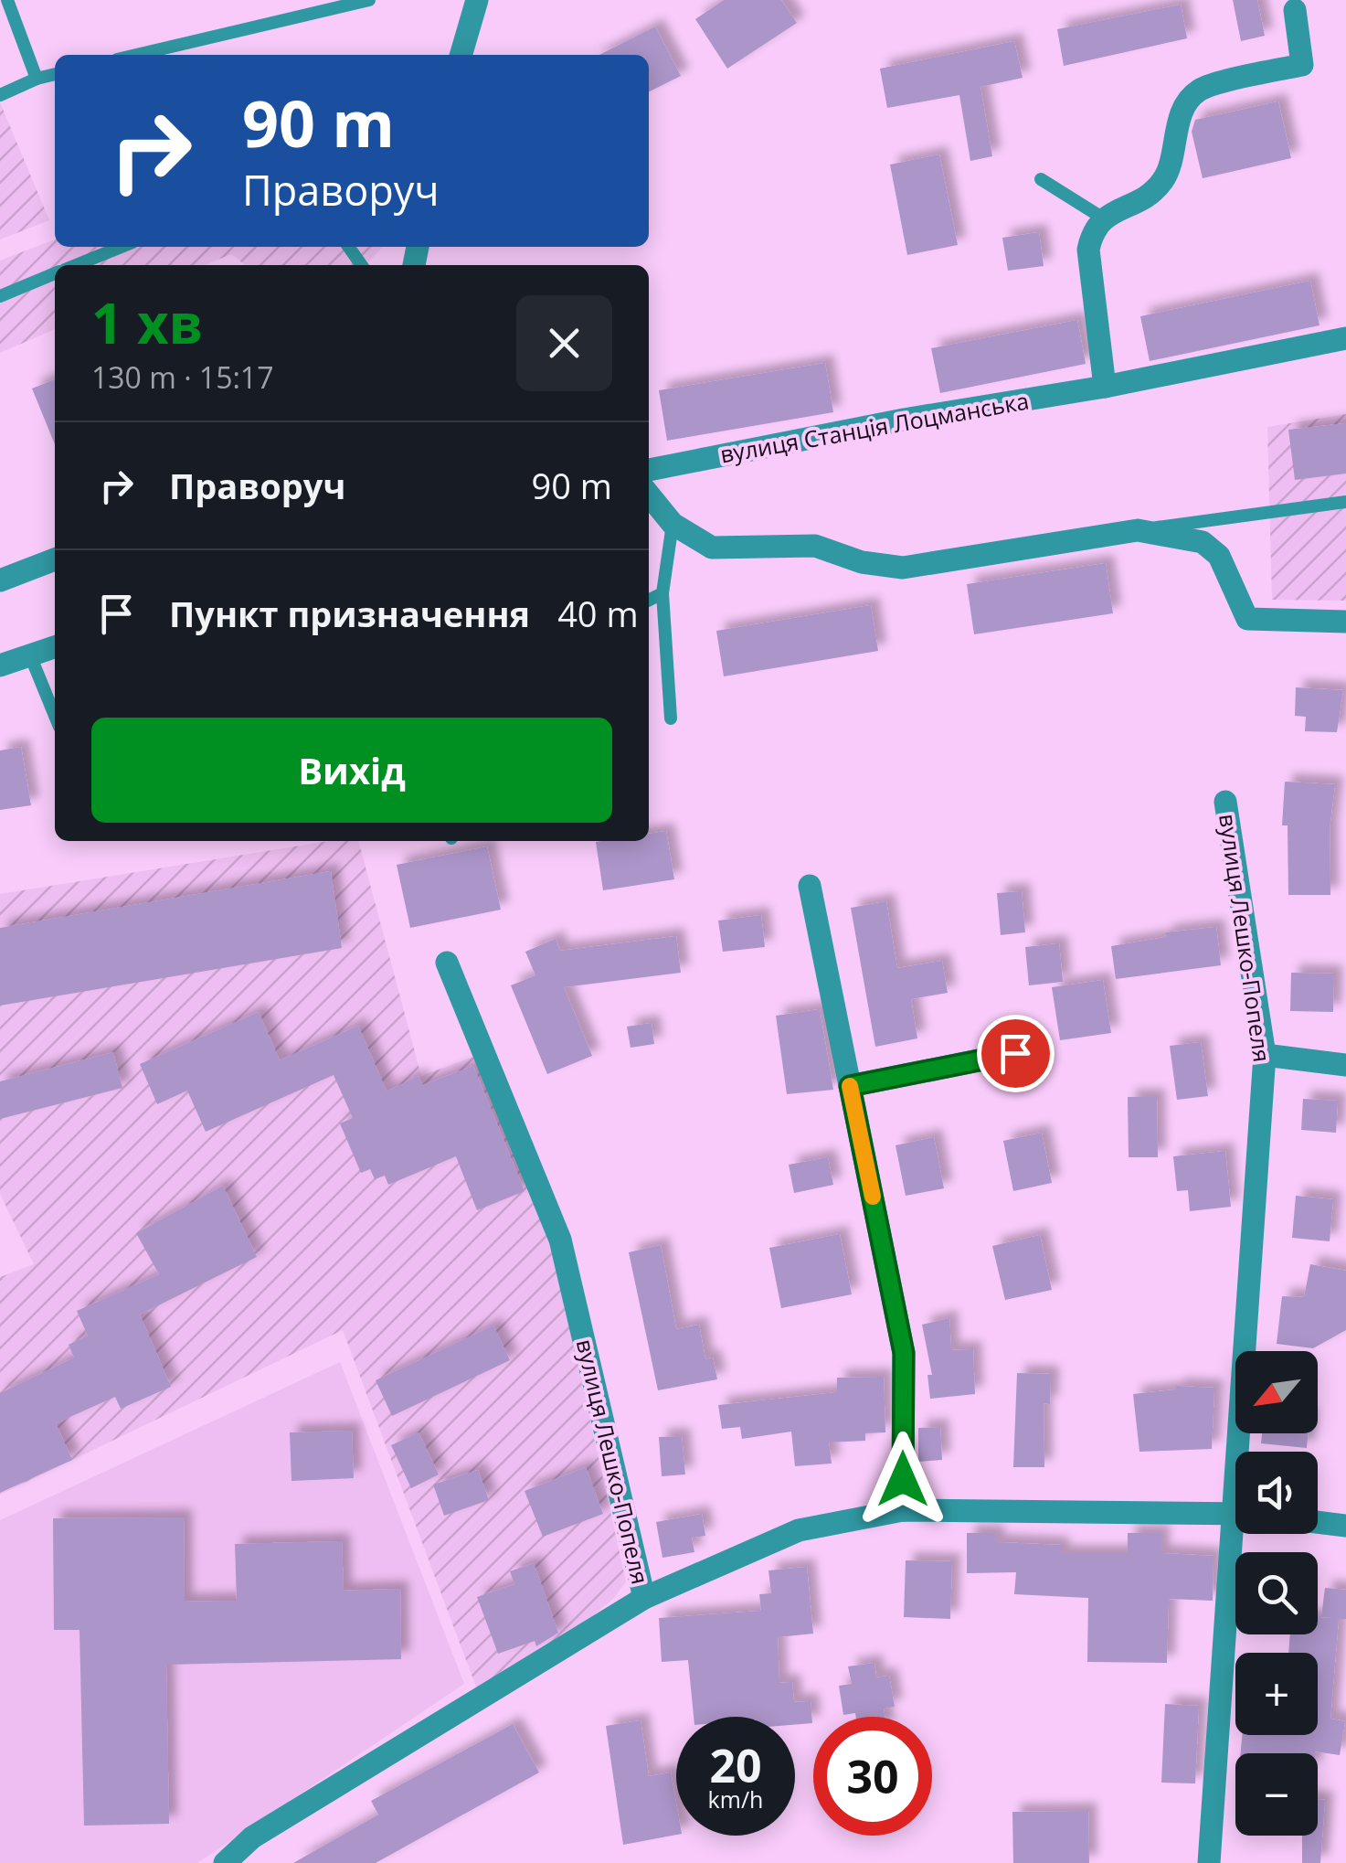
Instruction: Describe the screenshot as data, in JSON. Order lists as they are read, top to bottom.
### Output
{
  "streets": {
    "street": ["вулиця Станція Лоцманська", "вулиця Лешко-Попеля"]
  },
  "north": "bottom left",
  "page": {
    "turn": ["90 m", "Праворуч"],
    "heading": ["1 хв", "130 m · 15:17"],
    "list": [
      {
        "name": "Праворуч",
        "value": "90 m"
      },
      {
        "name": "Пункт призначення",
        "value": "40 m"
      }
    ],
    "buttons": "Вихід",
    "map_buttons": ["+", "−"],
    "speed": "20 km/h",
    "limit": "30"
  }
}
